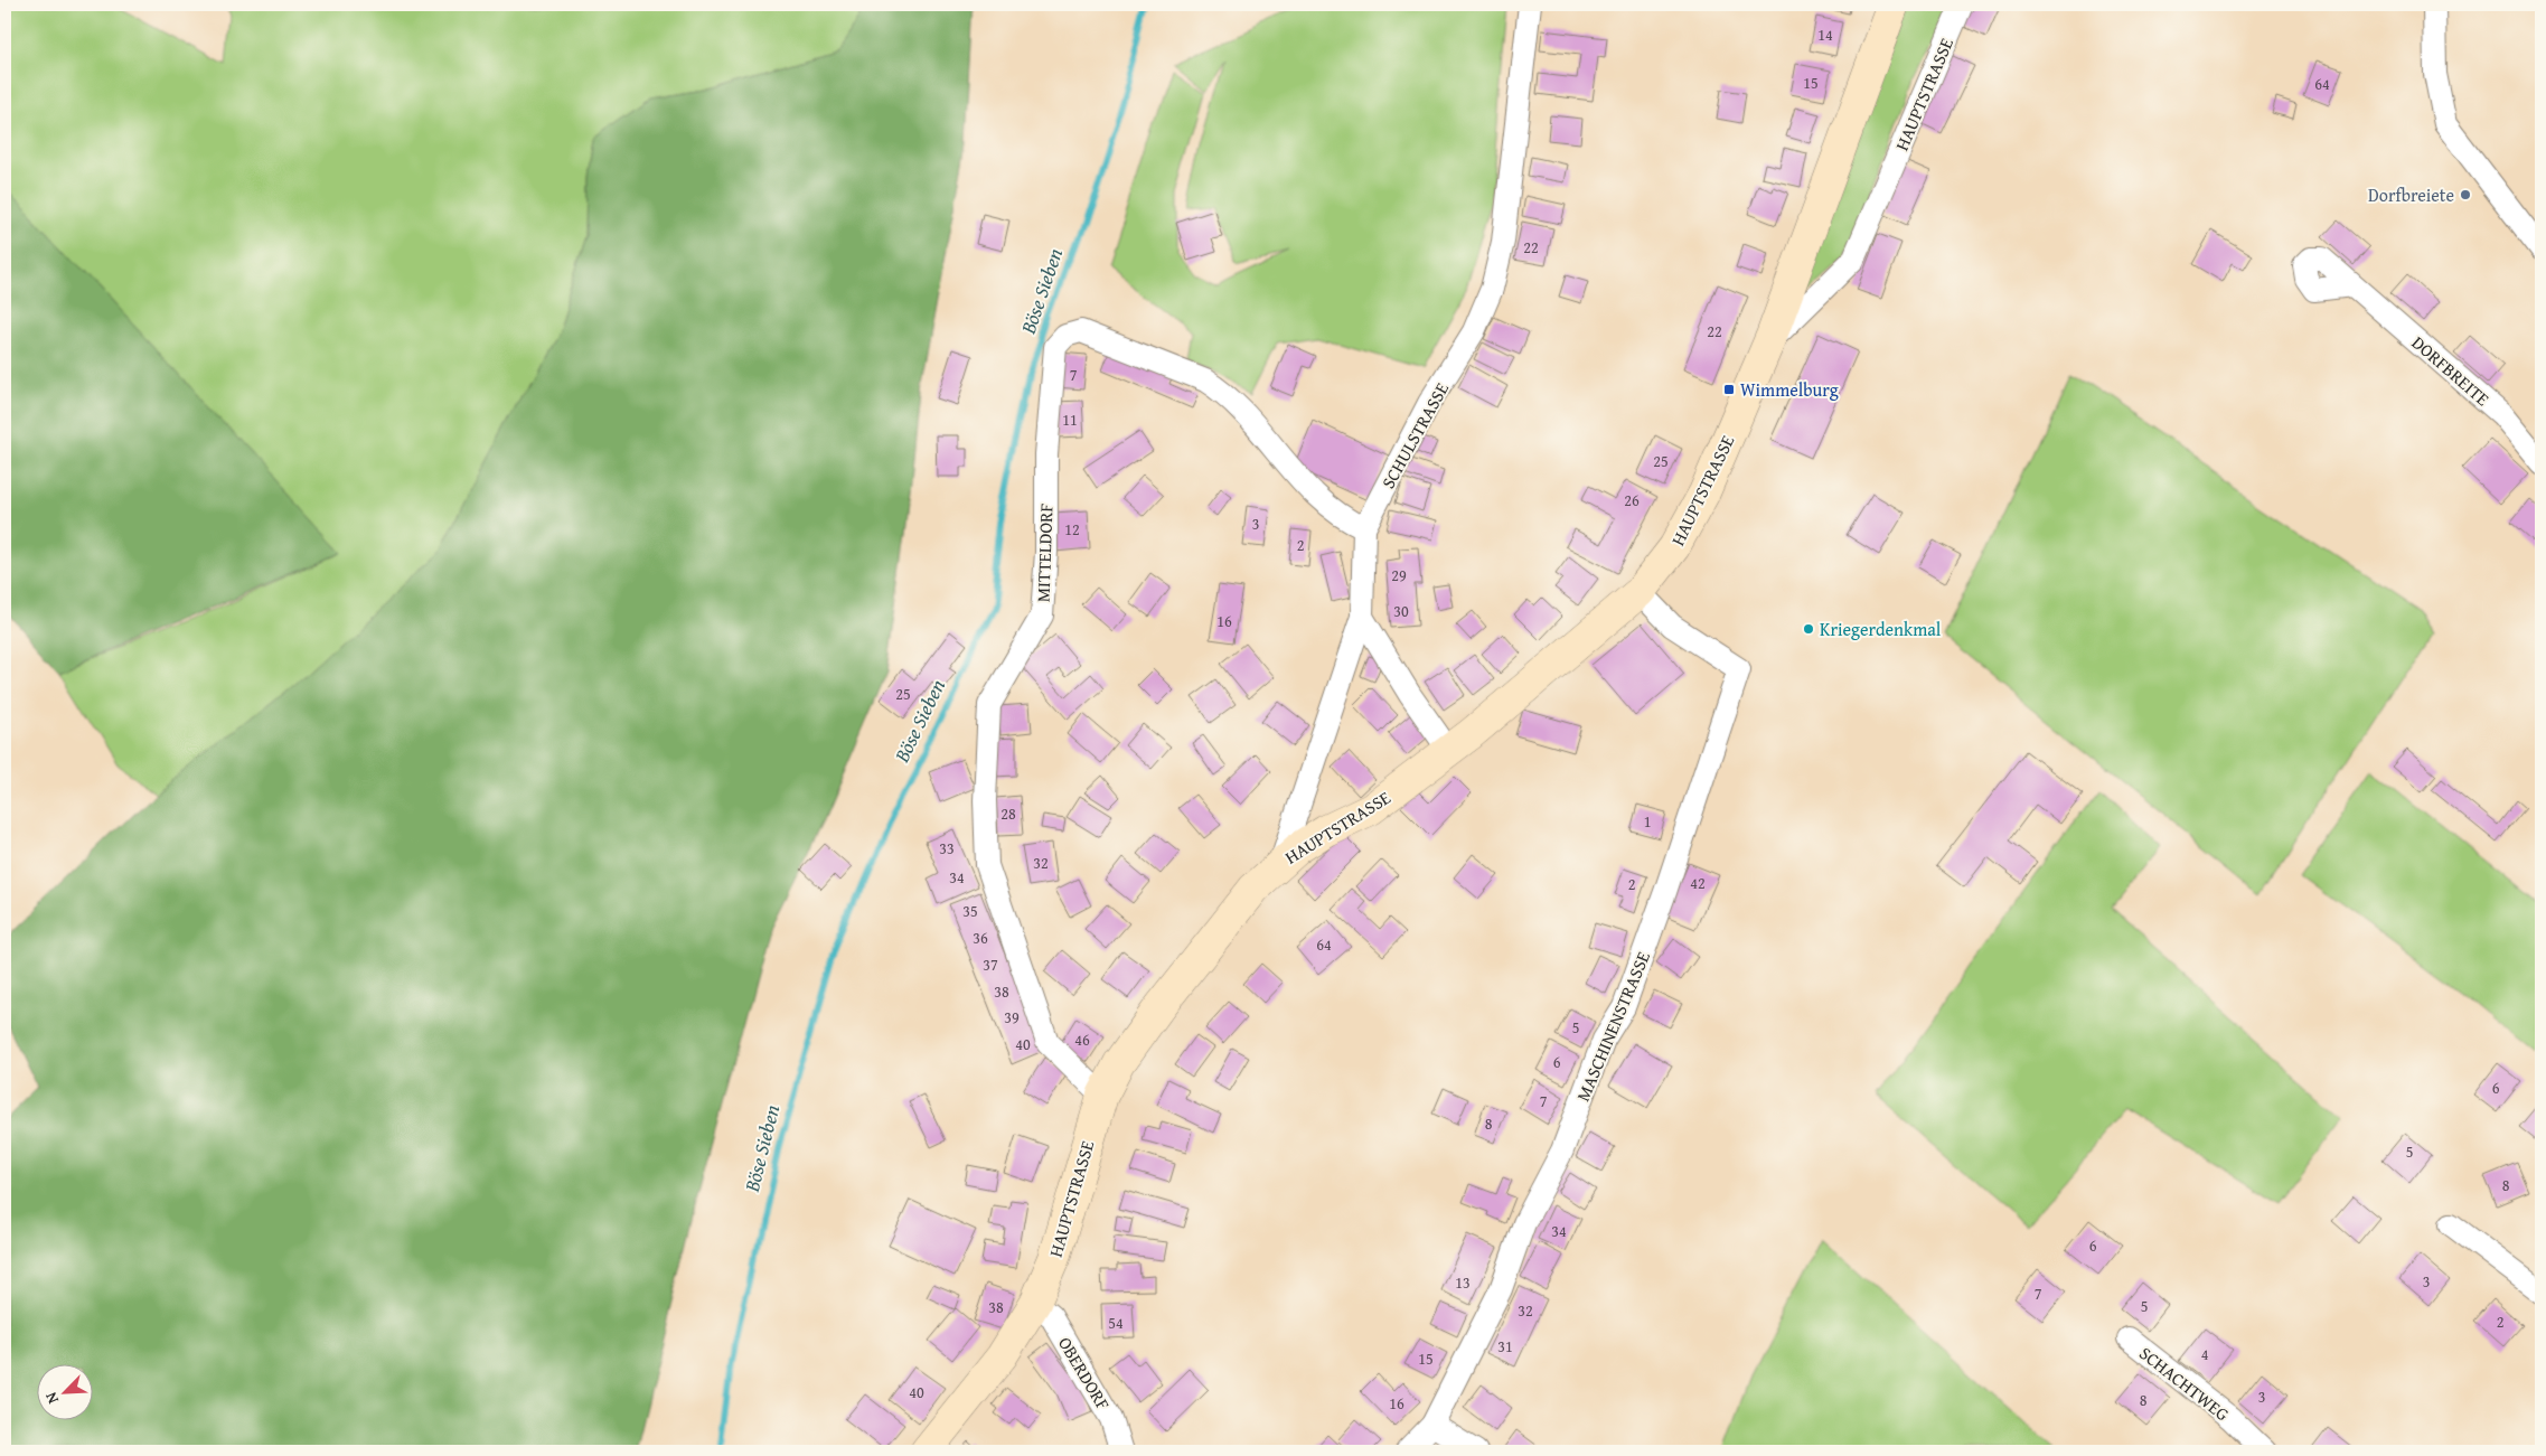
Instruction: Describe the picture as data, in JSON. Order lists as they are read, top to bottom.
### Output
{
  "streets": {
    "main road": ["HAUPTSTRASSE"],
    "street": [
      "DORFBREITE",
      "SCHULSTRASSE",
      "MITTELDORF",
      "MASCHINENSTRASSE",
      "OBERDORF",
      "SCHACHTWEG"
    ]
  },
  "crossings": [
    ["HAUPTSTRASSE", "SCHULSTRASSE"],
    ["HAUPTSTRASSE", "MITTELDORF"],
    ["HAUPTSTRASSE", "MASCHINENSTRASSE"],
    ["HAUPTSTRASSE", "OBERDORF"],
    ["SCHULSTRASSE", "MITTELDORF"]
  ],
  "water": ["Böse Sieben"],
  "places": {
    "other": ["Dorfbreiete", "Kriegerdenkmal"],
    "transit": ["Wimmelburg"]
  },
  "house_numbers": [
    "14",
    "15",
    "64",
    "22",
    "22",
    "7",
    "11",
    "25",
    "26",
    "3",
    "12",
    "2",
    "29",
    "30",
    "16",
    "25",
    "28",
    "1",
    "33",
    "32",
    "34",
    "42",
    "2",
    "35",
    "36",
    "64",
    "37",
    "38",
    "39",
    "5",
    "46",
    "40",
    "6",
    "6",
    "7",
    "8",
    "5",
    "8",
    "34",
    "6",
    "3",
    "13",
    "7",
    "5",
    "38",
    "32",
    "2",
    "54",
    "31",
    "4",
    "15",
    "40",
    "3",
    "8",
    "16"
  ],
  "north": "bottom left"
}
